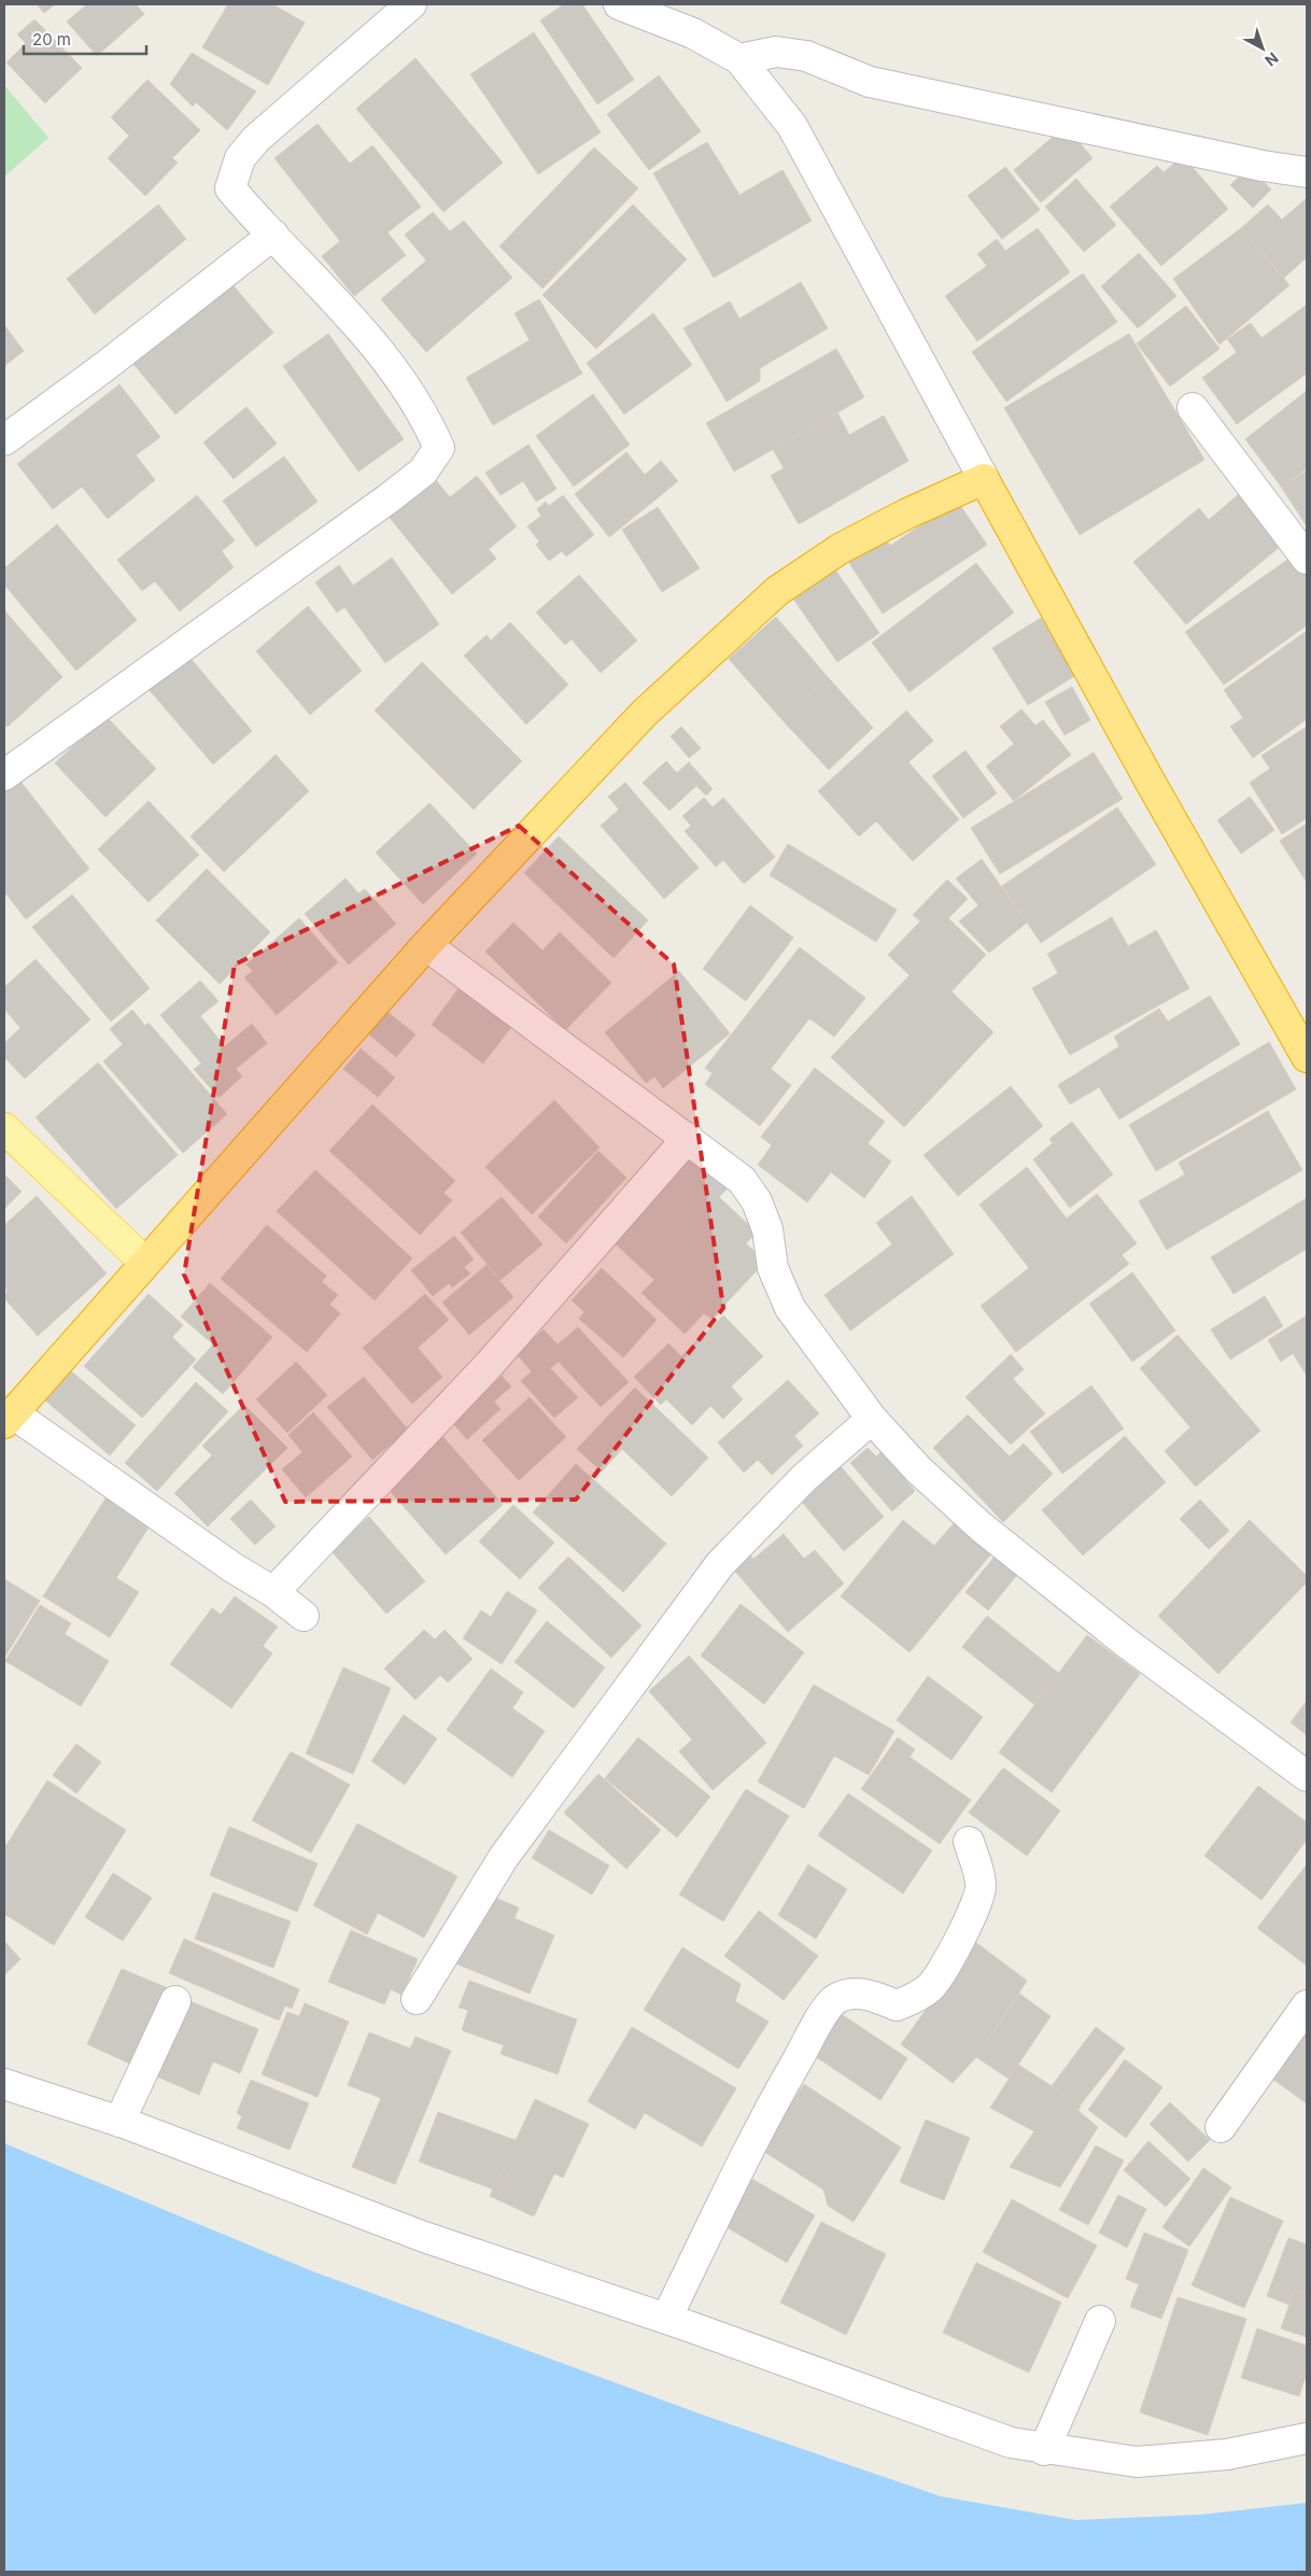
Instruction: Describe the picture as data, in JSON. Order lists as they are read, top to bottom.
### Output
{
  "scale_bar": "20 m",
  "north": "bottom right"
}
